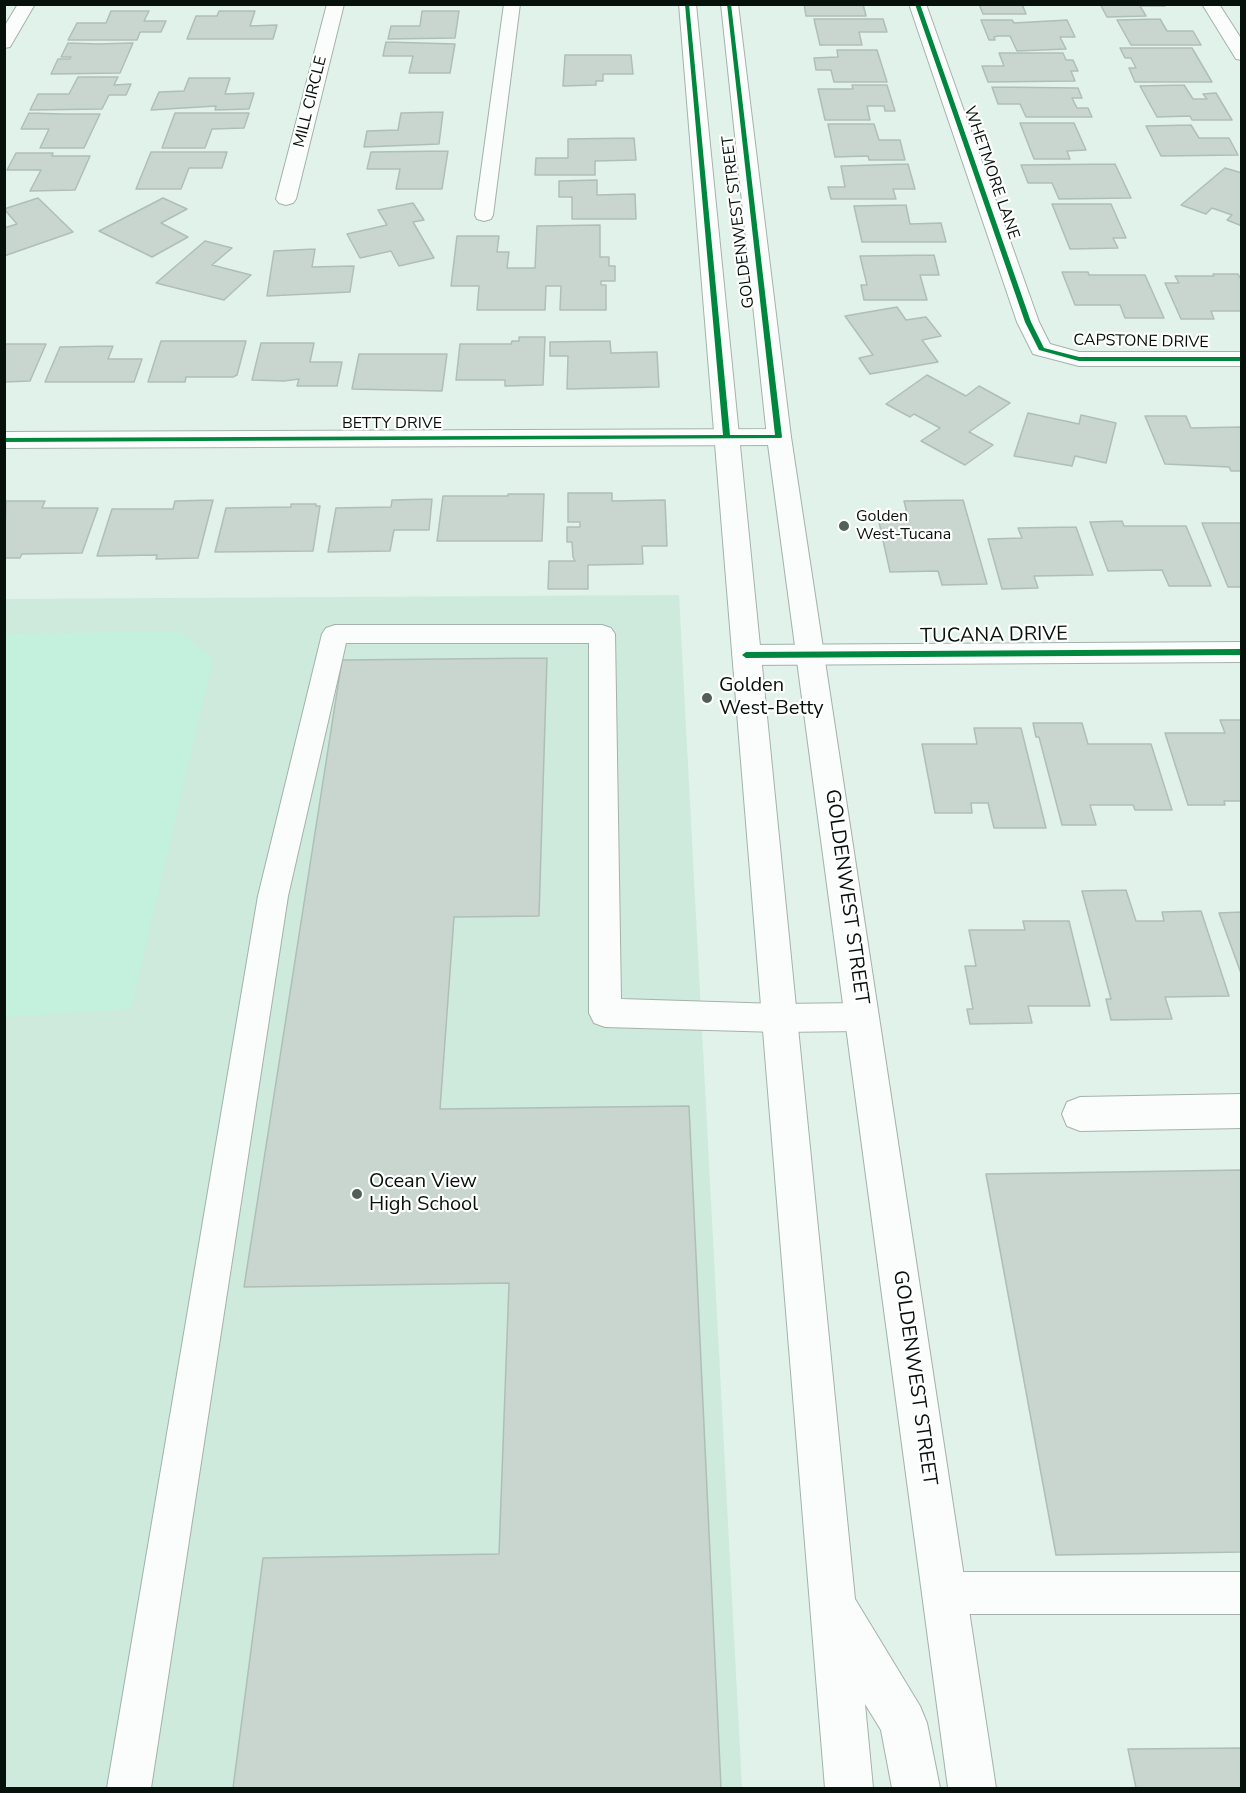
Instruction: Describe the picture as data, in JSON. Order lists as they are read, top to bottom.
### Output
{
  "streets": {
    "main road": [
      "MILL CIRCLE",
      "WHETMORE LANE",
      "GOLDENWEST STREET",
      "CAPSTONE DRIVE",
      "BETTY DRIVE",
      "TUCANA DRIVE"
    ]
  },
  "crossings": [
    ["WHETMORE LANE", "CAPSTONE DRIVE"],
    ["GOLDENWEST STREET", "BETTY DRIVE"],
    ["GOLDENWEST STREET", "TUCANA DRIVE"]
  ],
  "places": ["Golden West-Tucana", "Golden West-Betty", "Ocean View High School"]
}
